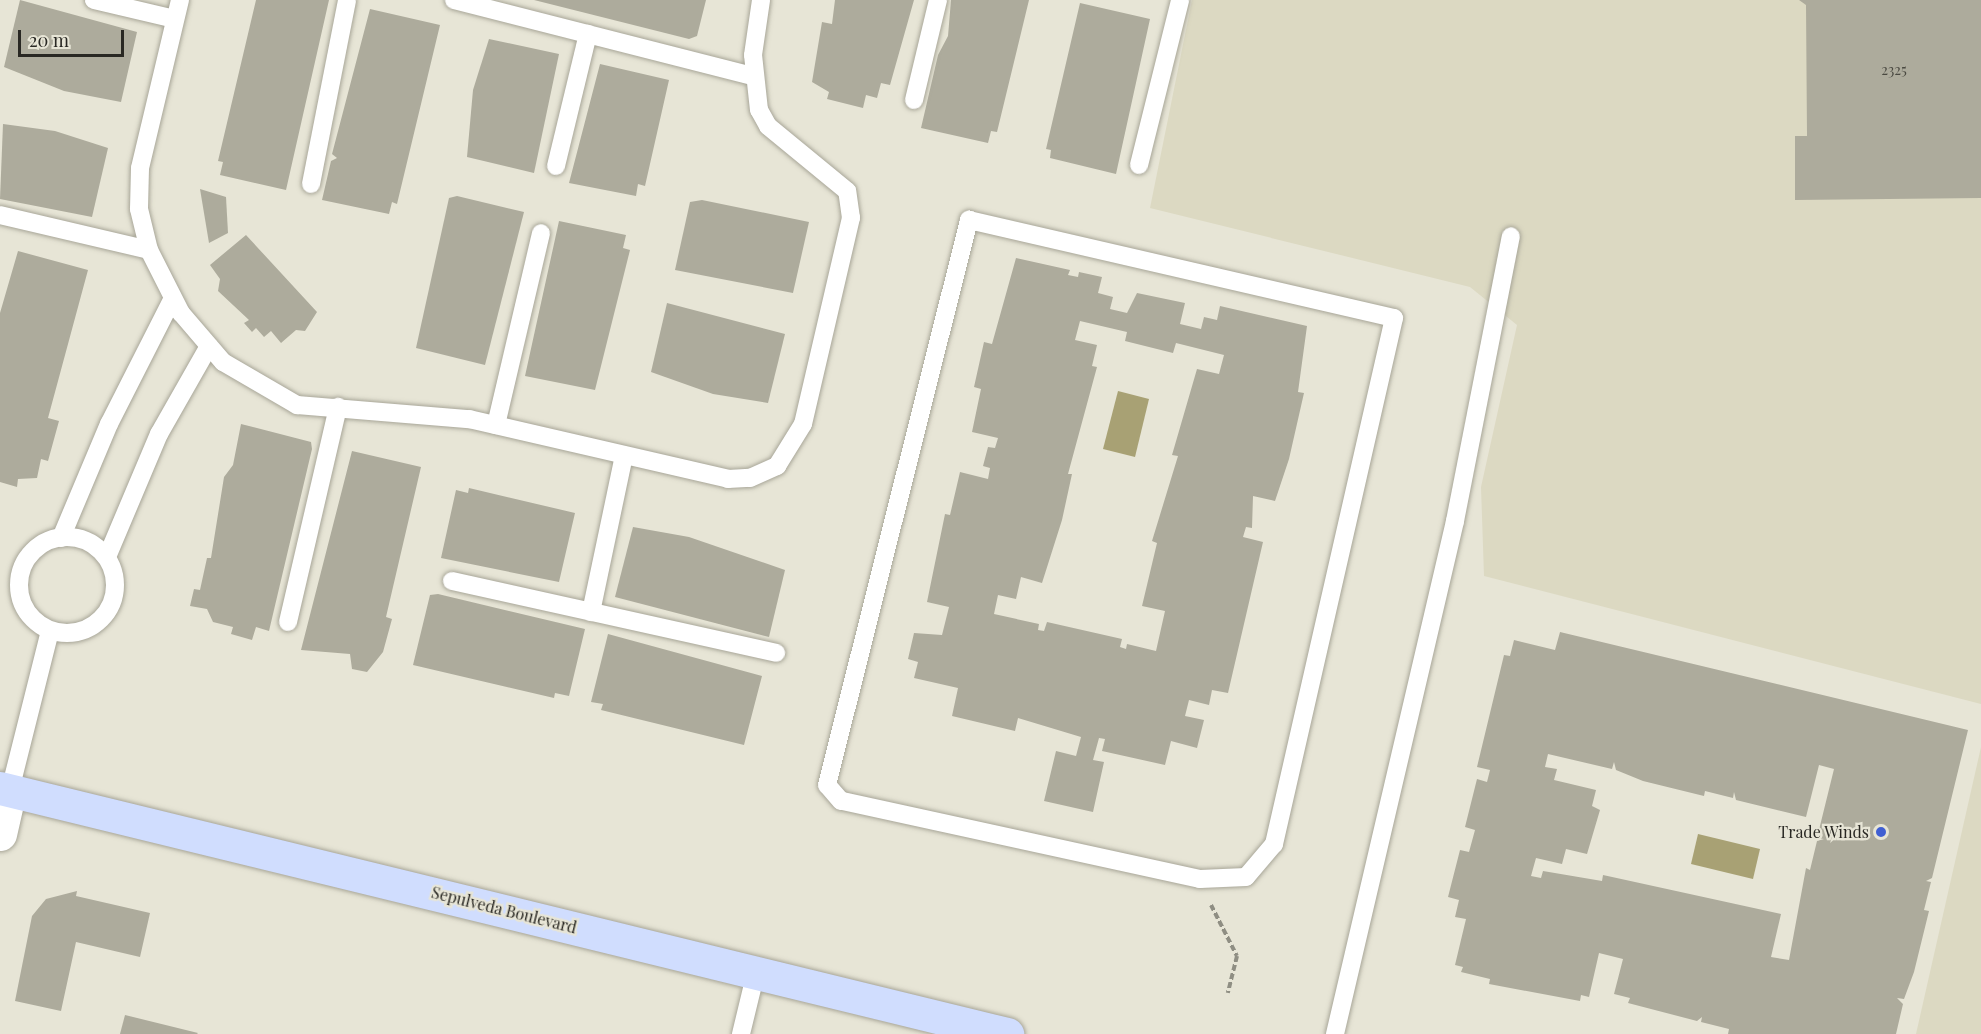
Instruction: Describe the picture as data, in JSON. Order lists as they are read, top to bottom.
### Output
{
  "streets": {
    "main road": ["Sepulveda Boulevard"]
  },
  "places": ["Trade Winds"],
  "house_numbers": ["2325"],
  "scale_bar": "20 m"
}
